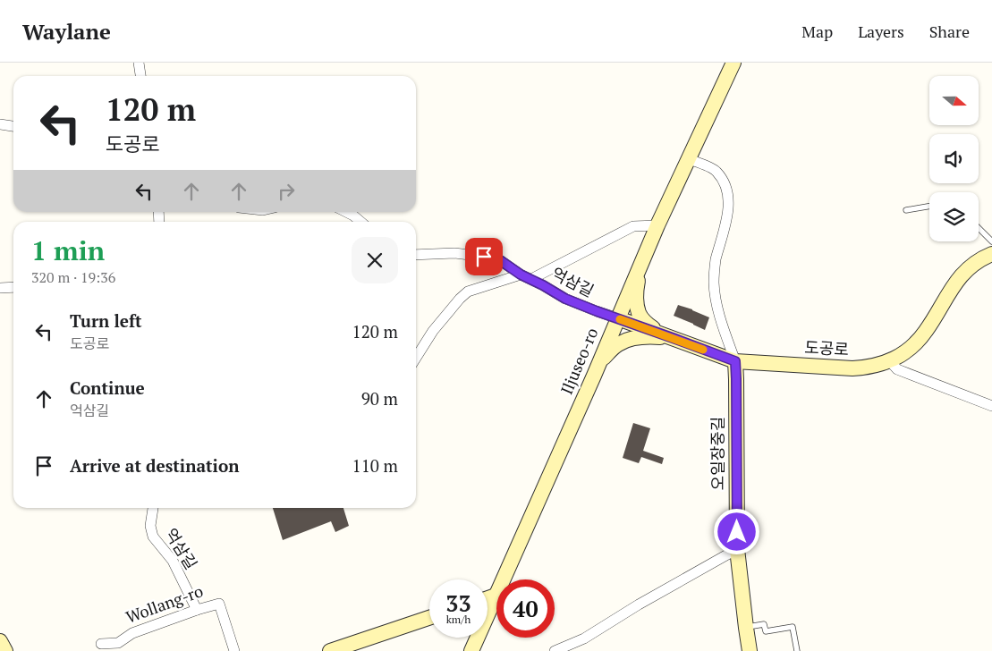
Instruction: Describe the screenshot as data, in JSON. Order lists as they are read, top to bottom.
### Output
{
  "streets": {
    "main road": ["도공로", "Iljuseo-ro", "오일장중길"],
    "street": ["억삼길", "Wollang-ro"]
  },
  "crossings": [
    ["억삼길", "도공로"],
    ["억삼길", "Iljuseo-ro"],
    ["억삼길", "Wollang-ro"],
    ["도공로", "Iljuseo-ro"],
    ["도공로", "오일장중길"]
  ],
  "north": "right",
  "page": {
    "header": "Waylane",
    "nav": ["Map", "Layers", "Share"],
    "turn": ["120 m", "도공로"],
    "heading": ["1 min", "320 m · 19:36"],
    "list": [
      {
        "name": "Turn left",
        "note": "도공로",
        "value": "120 m"
      },
      {
        "name": "Continue",
        "note": "억삼길",
        "value": "90 m"
      },
      {
        "name": "Arrive at destination",
        "value": "110 m"
      }
    ],
    "speed": "33 km/h",
    "limit": "40"
  }
}
